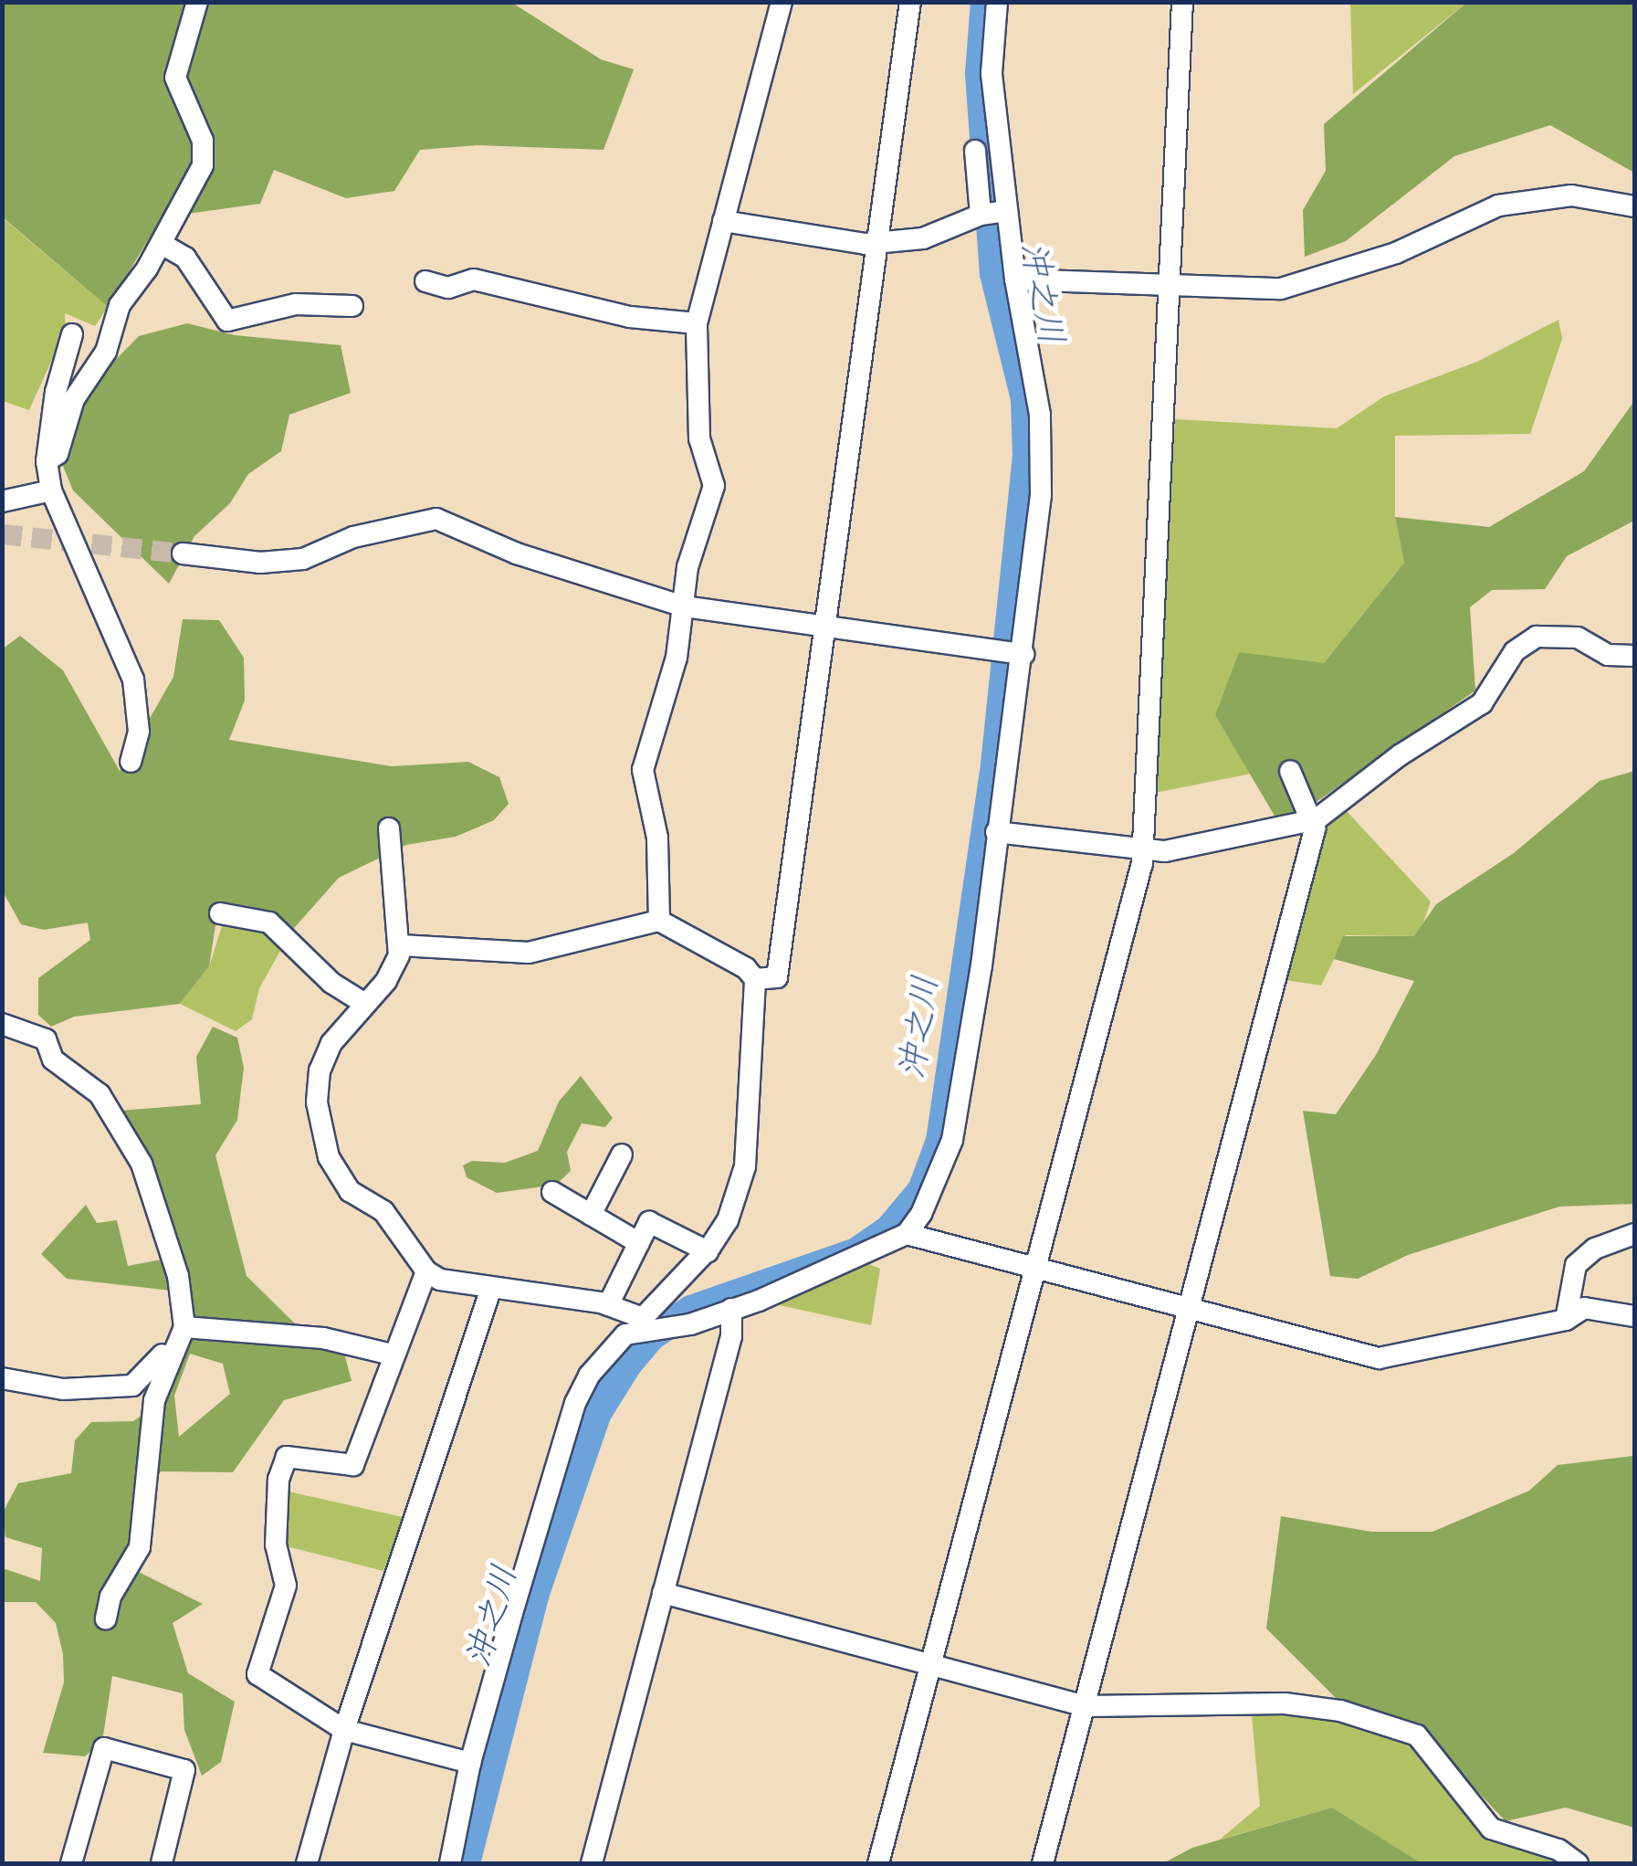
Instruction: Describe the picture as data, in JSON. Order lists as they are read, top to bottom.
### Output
{
  "water": ["沖之川"]
}
